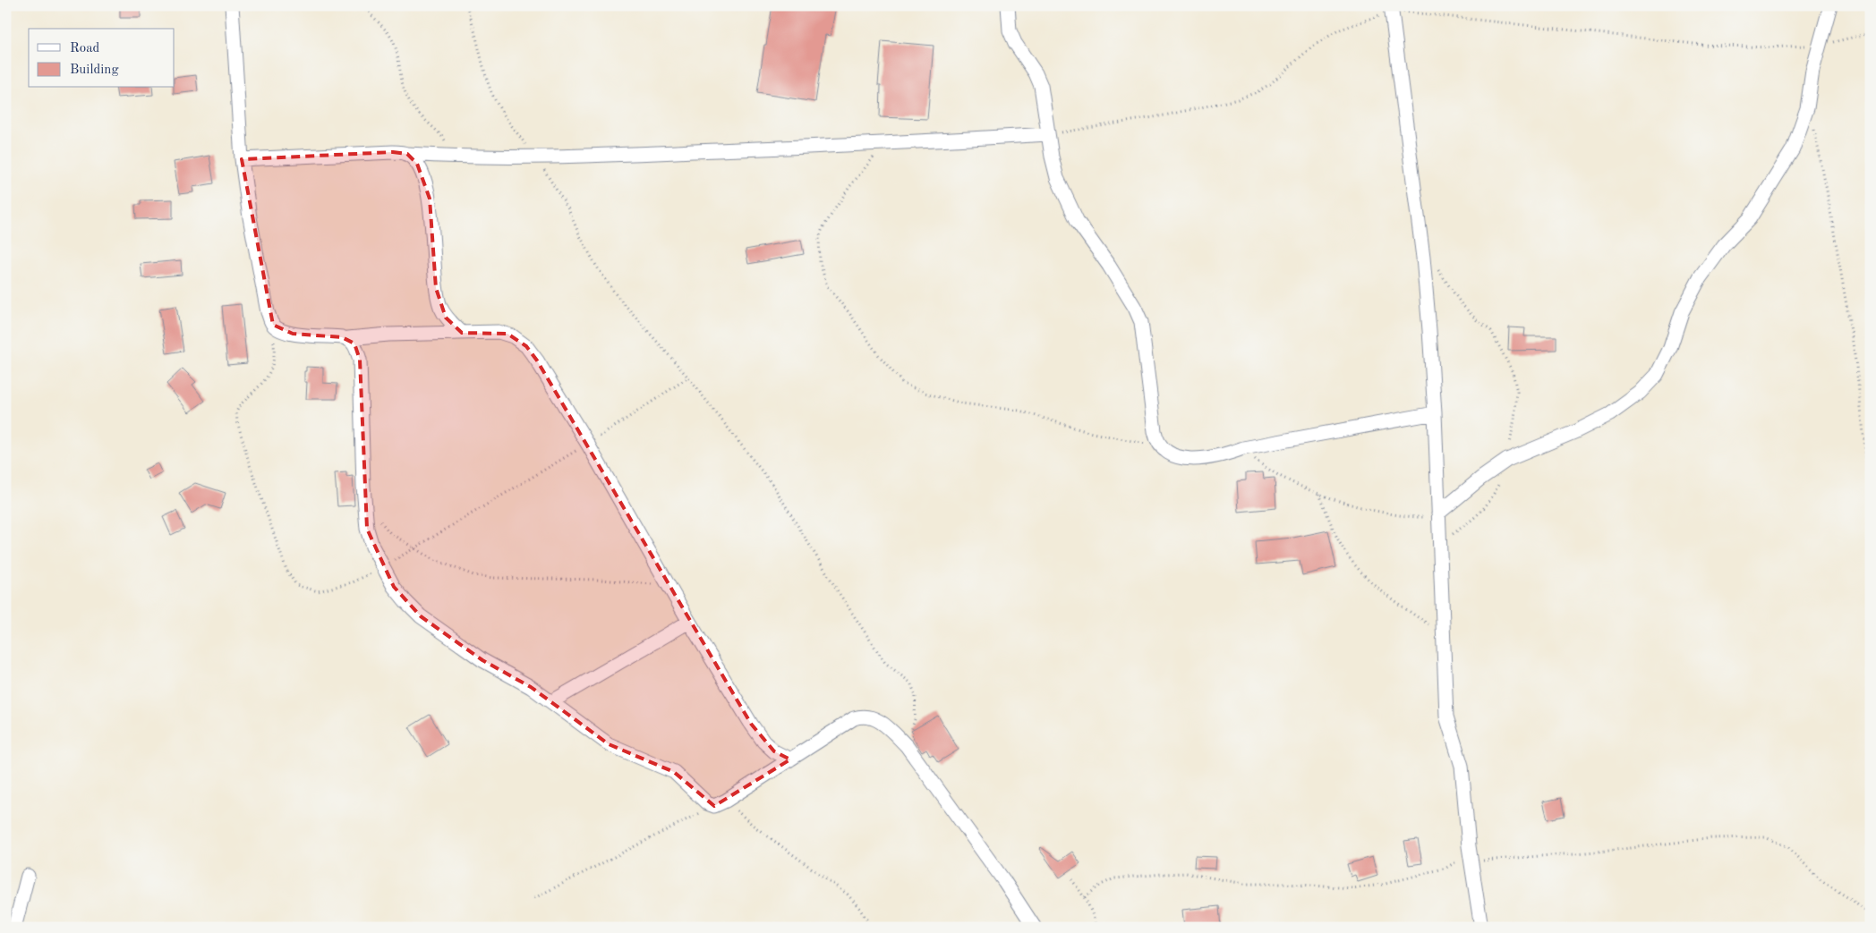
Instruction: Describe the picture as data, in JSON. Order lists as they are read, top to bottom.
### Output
{
  "legend": ["Road", "Building"]
}
